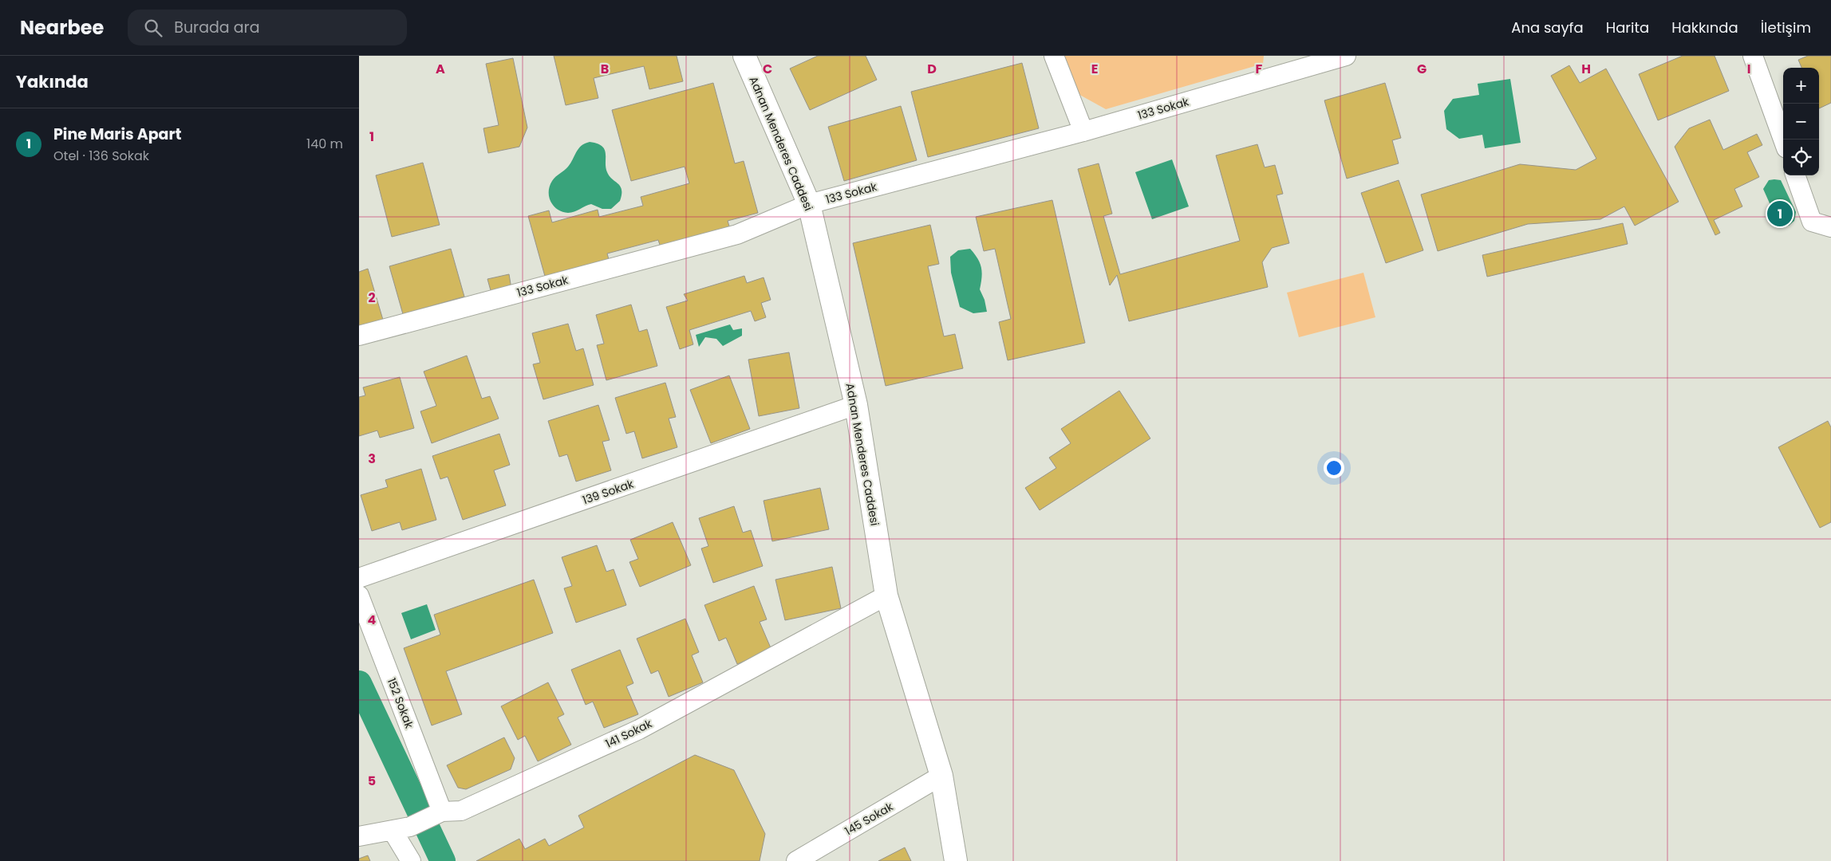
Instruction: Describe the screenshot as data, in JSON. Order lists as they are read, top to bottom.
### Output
{
  "streets": {
    "street": [
      "133 Sokak",
      "Adnan Menderes Caddesi",
      "139 Sokak",
      "152 Sokak",
      "141 Sokak",
      "145 Sokak"
    ]
  },
  "crossings": [
    ["133 Sokak", "Adnan Menderes Caddesi"],
    ["Adnan Menderes Caddesi", "139 Sokak"],
    ["Adnan Menderes Caddesi", "141 Sokak"],
    ["Adnan Menderes Caddesi", "145 Sokak"],
    ["152 Sokak", "141 Sokak"]
  ],
  "page": {
    "header": "Nearbee",
    "search": "Burada ara",
    "nav": [
      "Ana sayfa",
      "Harita",
      "Hakkında",
      "İletişim"
    ],
    "heading": "Yakında",
    "map_buttons": ["+", "−"],
    "list": [
      {
        "mark": "1",
        "name": "Pine Maris Apart",
        "note": "Otel · 136 Sokak",
        "value": "140 m"
      }
    ],
    "pins": "1"
  },
  "grid": {
    "columns": [
      "A",
      "B",
      "C",
      "D",
      "E",
      "F",
      "G",
      "H",
      "I"
    ],
    "rows": [
      "1",
      "2",
      "3",
      "4",
      "5"
    ]
  }
}
